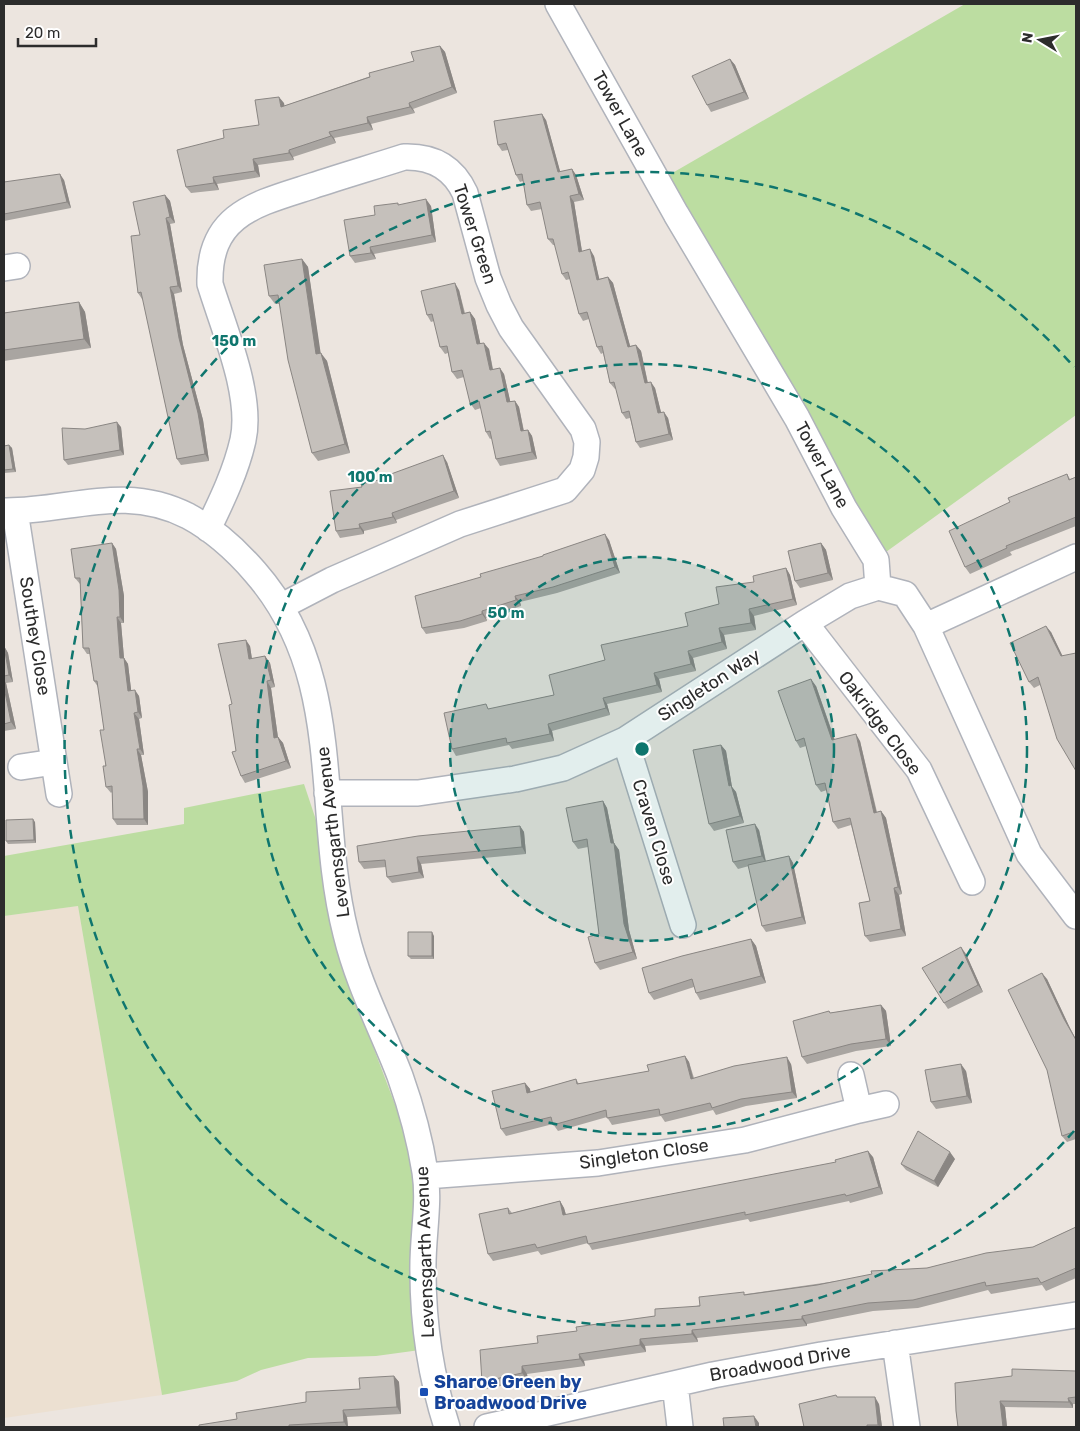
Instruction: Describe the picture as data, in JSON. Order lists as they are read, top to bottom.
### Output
{
  "streets": {
    "street": [
      "Tower Lane",
      "Tower Green",
      "Southey Close",
      "Singleton Way",
      "Oakridge Close",
      "Levensgarth Avenue",
      "Craven Close",
      "Singleton Close",
      "Broadwood Drive"
    ]
  },
  "crossings": [
    ["Tower Lane", "Singleton Way"],
    ["Tower Green", "Levensgarth Avenue"],
    ["Southey Close", "Levensgarth Avenue"],
    ["Singleton Way", "Oakridge Close"],
    ["Singleton Way", "Levensgarth Avenue"],
    ["Singleton Way", "Craven Close"],
    ["Levensgarth Avenue", "Singleton Close"]
  ],
  "places": {
    "transit": ["Sharoe Green by Broadwood Drive"]
  },
  "scale_bar": "20 m",
  "north": "left",
  "rings": ["150 m", "100 m", "50 m"]
}
